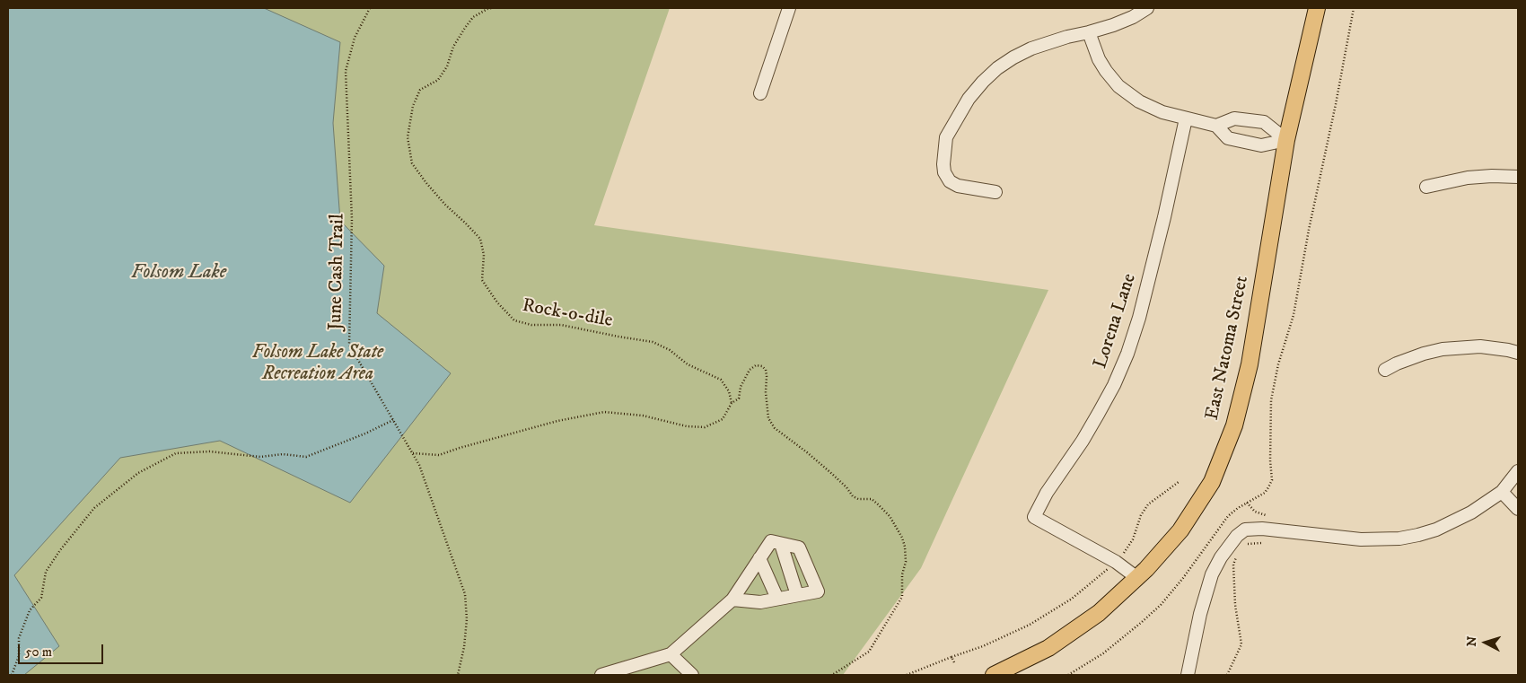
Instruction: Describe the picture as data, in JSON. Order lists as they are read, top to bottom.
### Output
{
  "streets": {
    "main road": ["East Natoma Street"],
    "street": ["Lorena Lane"],
    "path": ["June Cash Trail", "Rock-o-dile"]
  },
  "water": ["Folsom Lake"],
  "parks": ["Folsom Lake State Recreation Area"],
  "scale_bar": "50 m",
  "north": "left"
}
